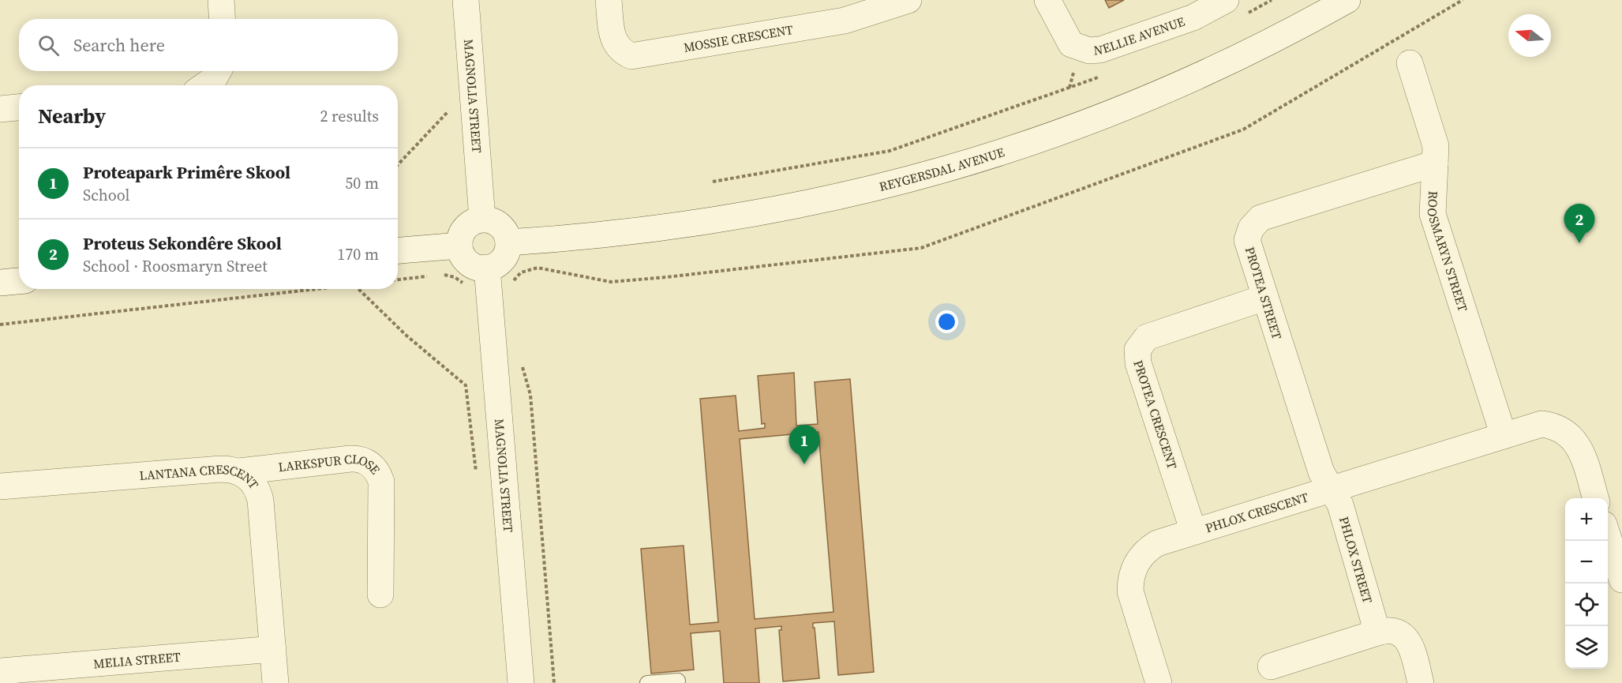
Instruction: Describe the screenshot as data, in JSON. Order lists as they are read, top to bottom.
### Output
{
  "streets": {
    "street": [
      "NELLIE AVENUE",
      "MOSSIE CRESCENT",
      "MAGNOLIA STREET",
      "REYGERSDAL AVENUE",
      "ROOSMARYN STREET",
      "PROTEA STREET",
      "PROTEA CRESCENT",
      "LARKSPUR CLOSE",
      "LANTANA CRESCENT",
      "PHLOX CRESCENT",
      "PHLOX STREET",
      "MELIA STREET"
    ]
  },
  "crossings": [
    ["MAGNOLIA STREET", "REYGERSDAL AVENUE"],
    ["ROOSMARYN STREET", "PROTEA STREET"],
    ["ROOSMARYN STREET", "PHLOX CRESCENT"],
    ["PROTEA STREET", "PROTEA CRESCENT"],
    ["PROTEA STREET", "PHLOX CRESCENT"],
    ["PROTEA STREET", "PHLOX STREET"],
    ["PROTEA CRESCENT", "PHLOX CRESCENT"],
    ["LARKSPUR CLOSE", "LANTANA CRESCENT"],
    ["LANTANA CRESCENT", "MELIA STREET"],
    ["PHLOX CRESCENT", "PHLOX STREET"]
  ],
  "north": "left",
  "page": {
    "search": "Search here",
    "heading": ["Nearby", "2 results"],
    "list": [
      {
        "mark": "1",
        "name": "Proteapark Primêre Skool",
        "note": "School",
        "value": "50 m"
      },
      {
        "mark": "2",
        "name": "Proteus Sekondêre Skool",
        "note": "School · Roosmaryn Street",
        "value": "170 m"
      }
    ],
    "pins": ["2", "1"],
    "map_buttons": ["+", "−"]
  }
}
